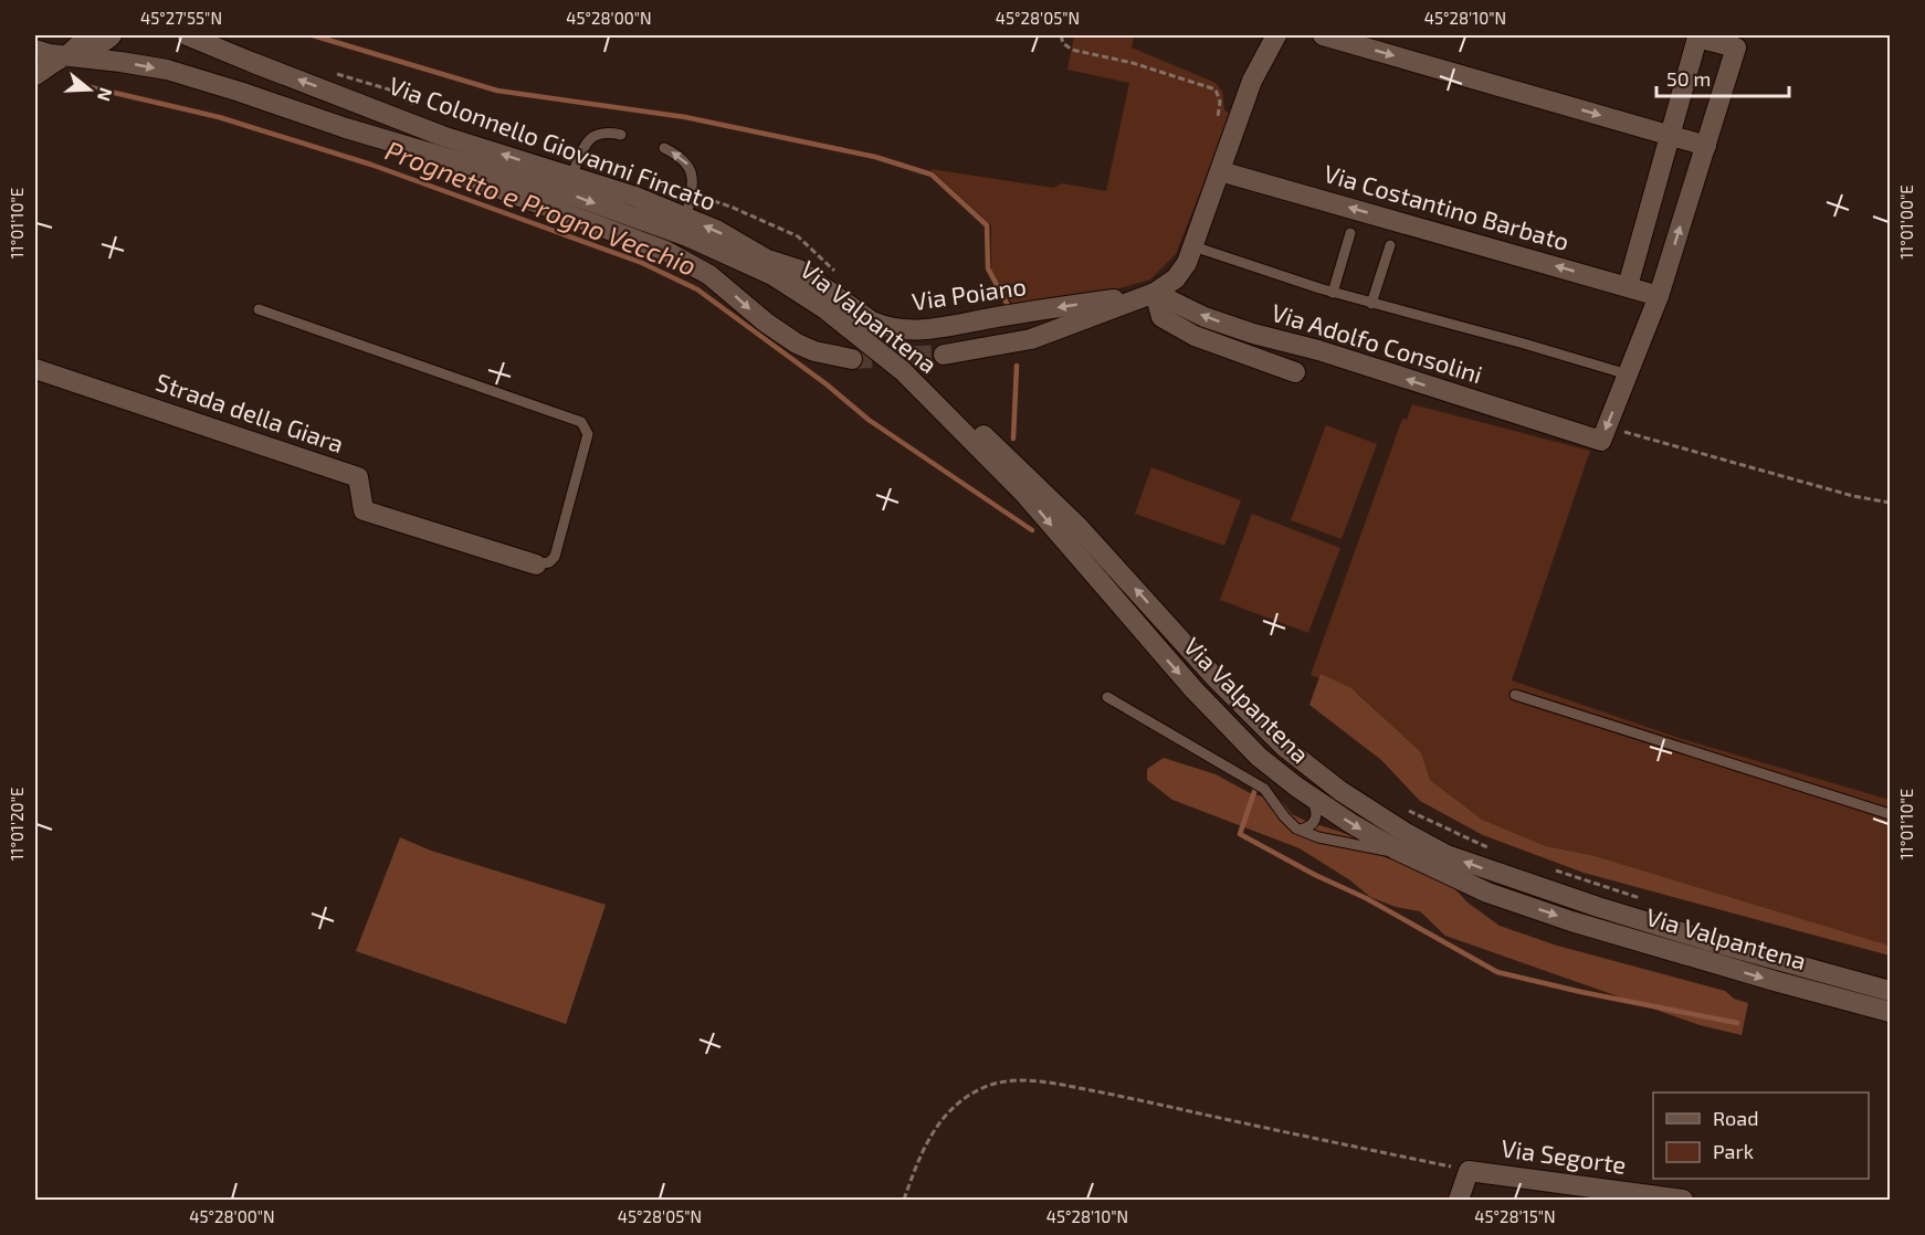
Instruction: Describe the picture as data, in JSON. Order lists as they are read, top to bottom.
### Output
{
  "streets": {
    "street": [
      "Via Colonnello Giovanni Fincato",
      "Via Costantino Barbato",
      "Via Poiano",
      "Via Valpantena",
      "Via Adolfo Consolini",
      "Strada della Giara",
      "Via Segorte"
    ]
  },
  "crossings": [
    ["Via Colonnello Giovanni Fincato", "Via Poiano"],
    ["Via Colonnello Giovanni Fincato", "Via Valpantena"],
    ["Via Costantino Barbato", "Via Poiano"],
    ["Via Poiano", "Via Adolfo Consolini"]
  ],
  "water": ["Prognetto e Progno Vecchio"],
  "legend": ["Road", "Park"],
  "scale_bar": "50 m",
  "north": "right",
  "coordinates": [
    "45°27'55\"N",
    "45°28'00\"N",
    "45°28'05\"N",
    "45°28'10\"N",
    "11°01'00\"E",
    "11°01'10\"E",
    "11°01'20\"E",
    "45°28'15\"N"
  ]
}
